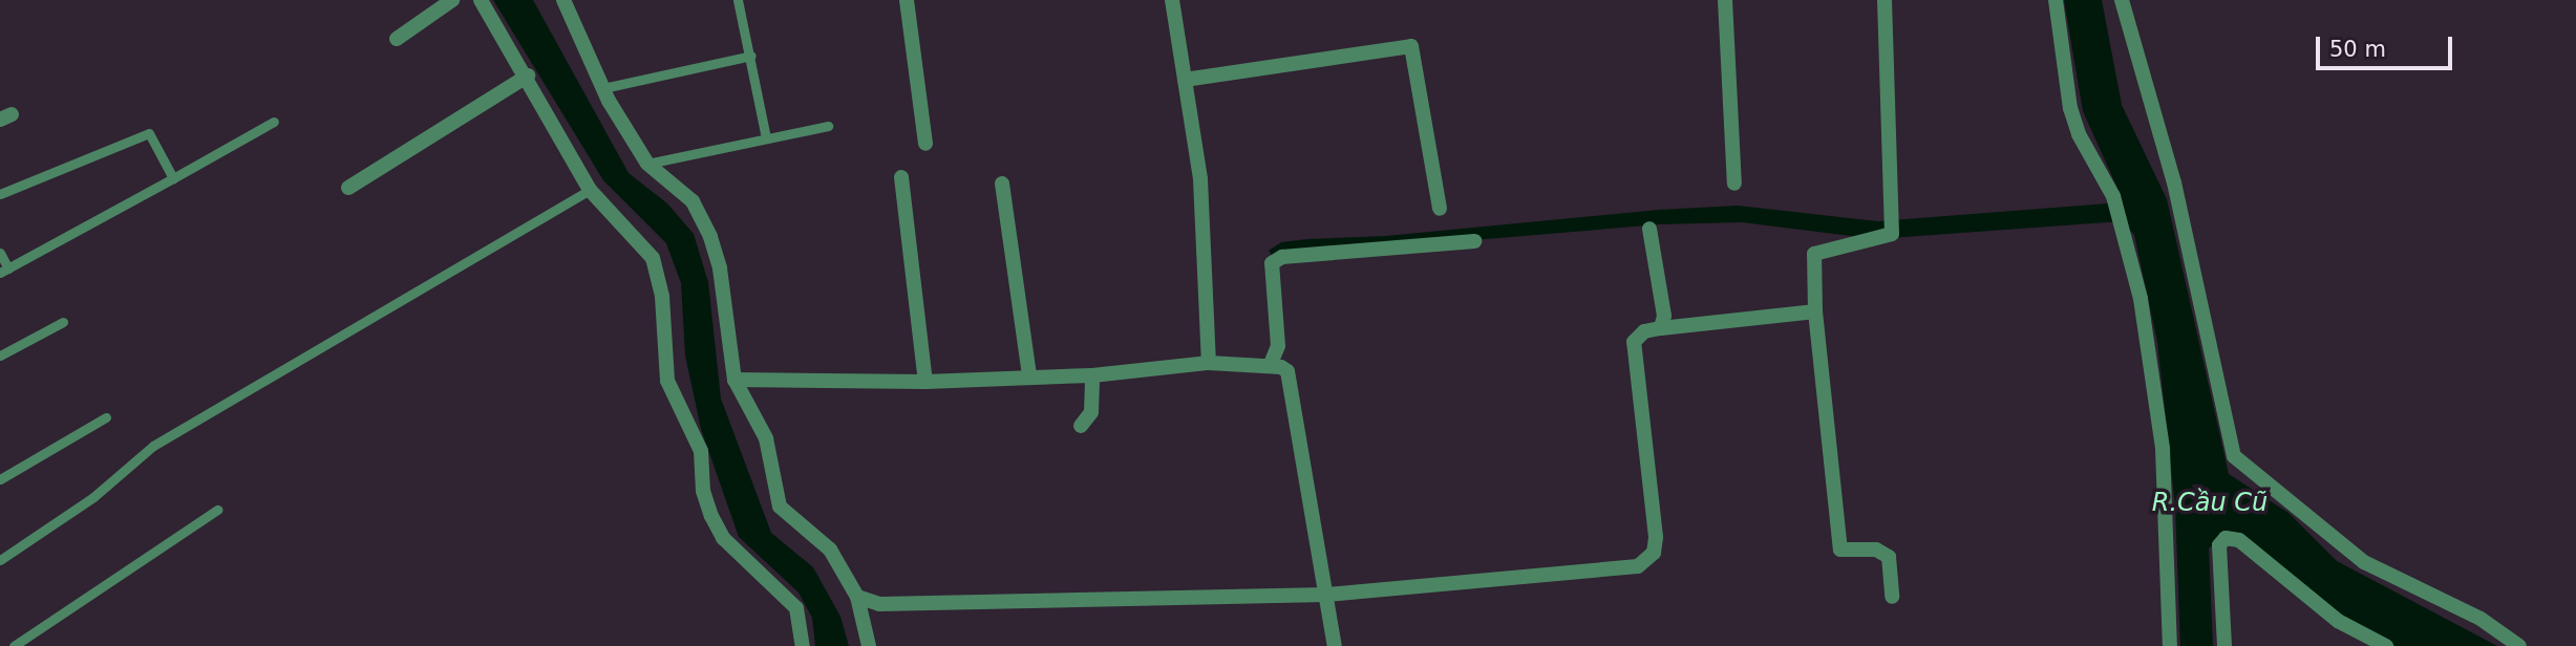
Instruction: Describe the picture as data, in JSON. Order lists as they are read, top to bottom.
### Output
{
  "water": ["R.Cầu Cũ"],
  "scale_bar": "50 m"
}
